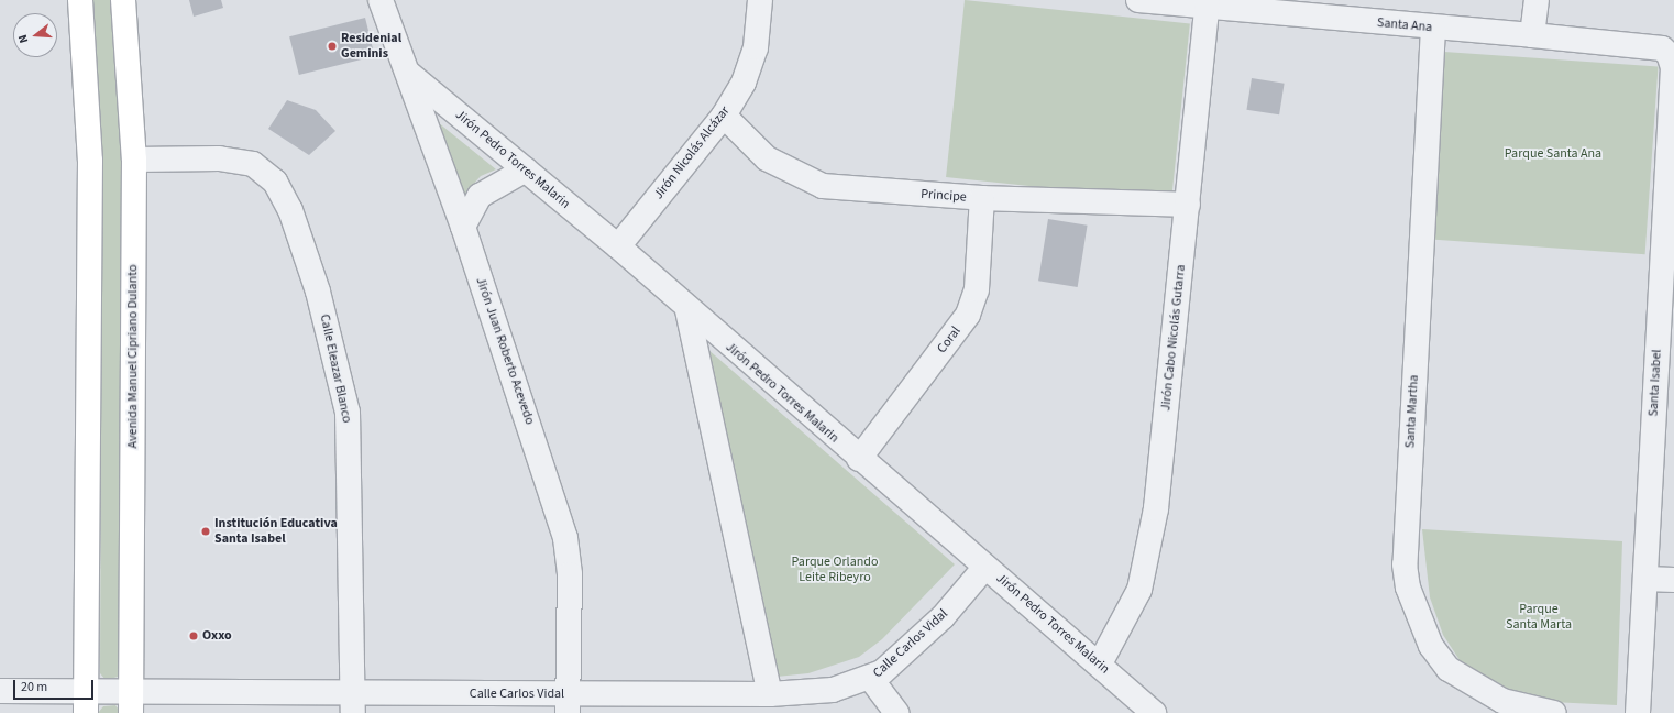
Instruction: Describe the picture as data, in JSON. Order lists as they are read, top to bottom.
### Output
{
  "streets": {
    "main road": ["Avenida Manuel Cipriano Dulanto"],
    "street": [
      "Santa Ana",
      "Jirón Nicolás Alcázar",
      "Jirón Pedro Torres Malarin",
      "Principe",
      "Jirón Cabo Nicolás Gutarra",
      "Coral",
      "Jirón Juan Roberto Acevedo",
      "Calle Eleazar Blanco",
      "Santa Isabel",
      "Santa Martha",
      "Calle Carlos Vidal"
    ]
  },
  "crossings": [
    ["Santa Ana", "Jirón Cabo Nicolás Gutarra"],
    ["Santa Ana", "Santa Isabel"],
    ["Santa Ana", "Santa Martha"],
    ["Jirón Nicolás Alcázar", "Jirón Pedro Torres Malarin"],
    ["Jirón Nicolás Alcázar", "Principe"],
    ["Jirón Pedro Torres Malarin", "Jirón Cabo Nicolás Gutarra"],
    ["Jirón Pedro Torres Malarin", "Coral"],
    ["Jirón Pedro Torres Malarin", "Jirón Juan Roberto Acevedo"],
    ["Jirón Pedro Torres Malarin", "Calle Carlos Vidal"],
    ["Principe", "Jirón Cabo Nicolás Gutarra"],
    ["Principe", "Coral"],
    ["Jirón Juan Roberto Acevedo", "Calle Carlos Vidal"],
    ["Avenida Manuel Cipriano Dulanto", "Calle Eleazar Blanco"],
    ["Avenida Manuel Cipriano Dulanto", "Calle Carlos Vidal"],
    ["Calle Eleazar Blanco", "Calle Carlos Vidal"]
  ],
  "parks": ["Parque Santa Ana", "Parque Orlando Leite Ribeyro", "Parque Santa Marta"],
  "places": ["Residenial Geminis", "Institución Educativa Santa Isabel", "Oxxo"],
  "scale_bar": "20 m",
  "north": "left"
}
